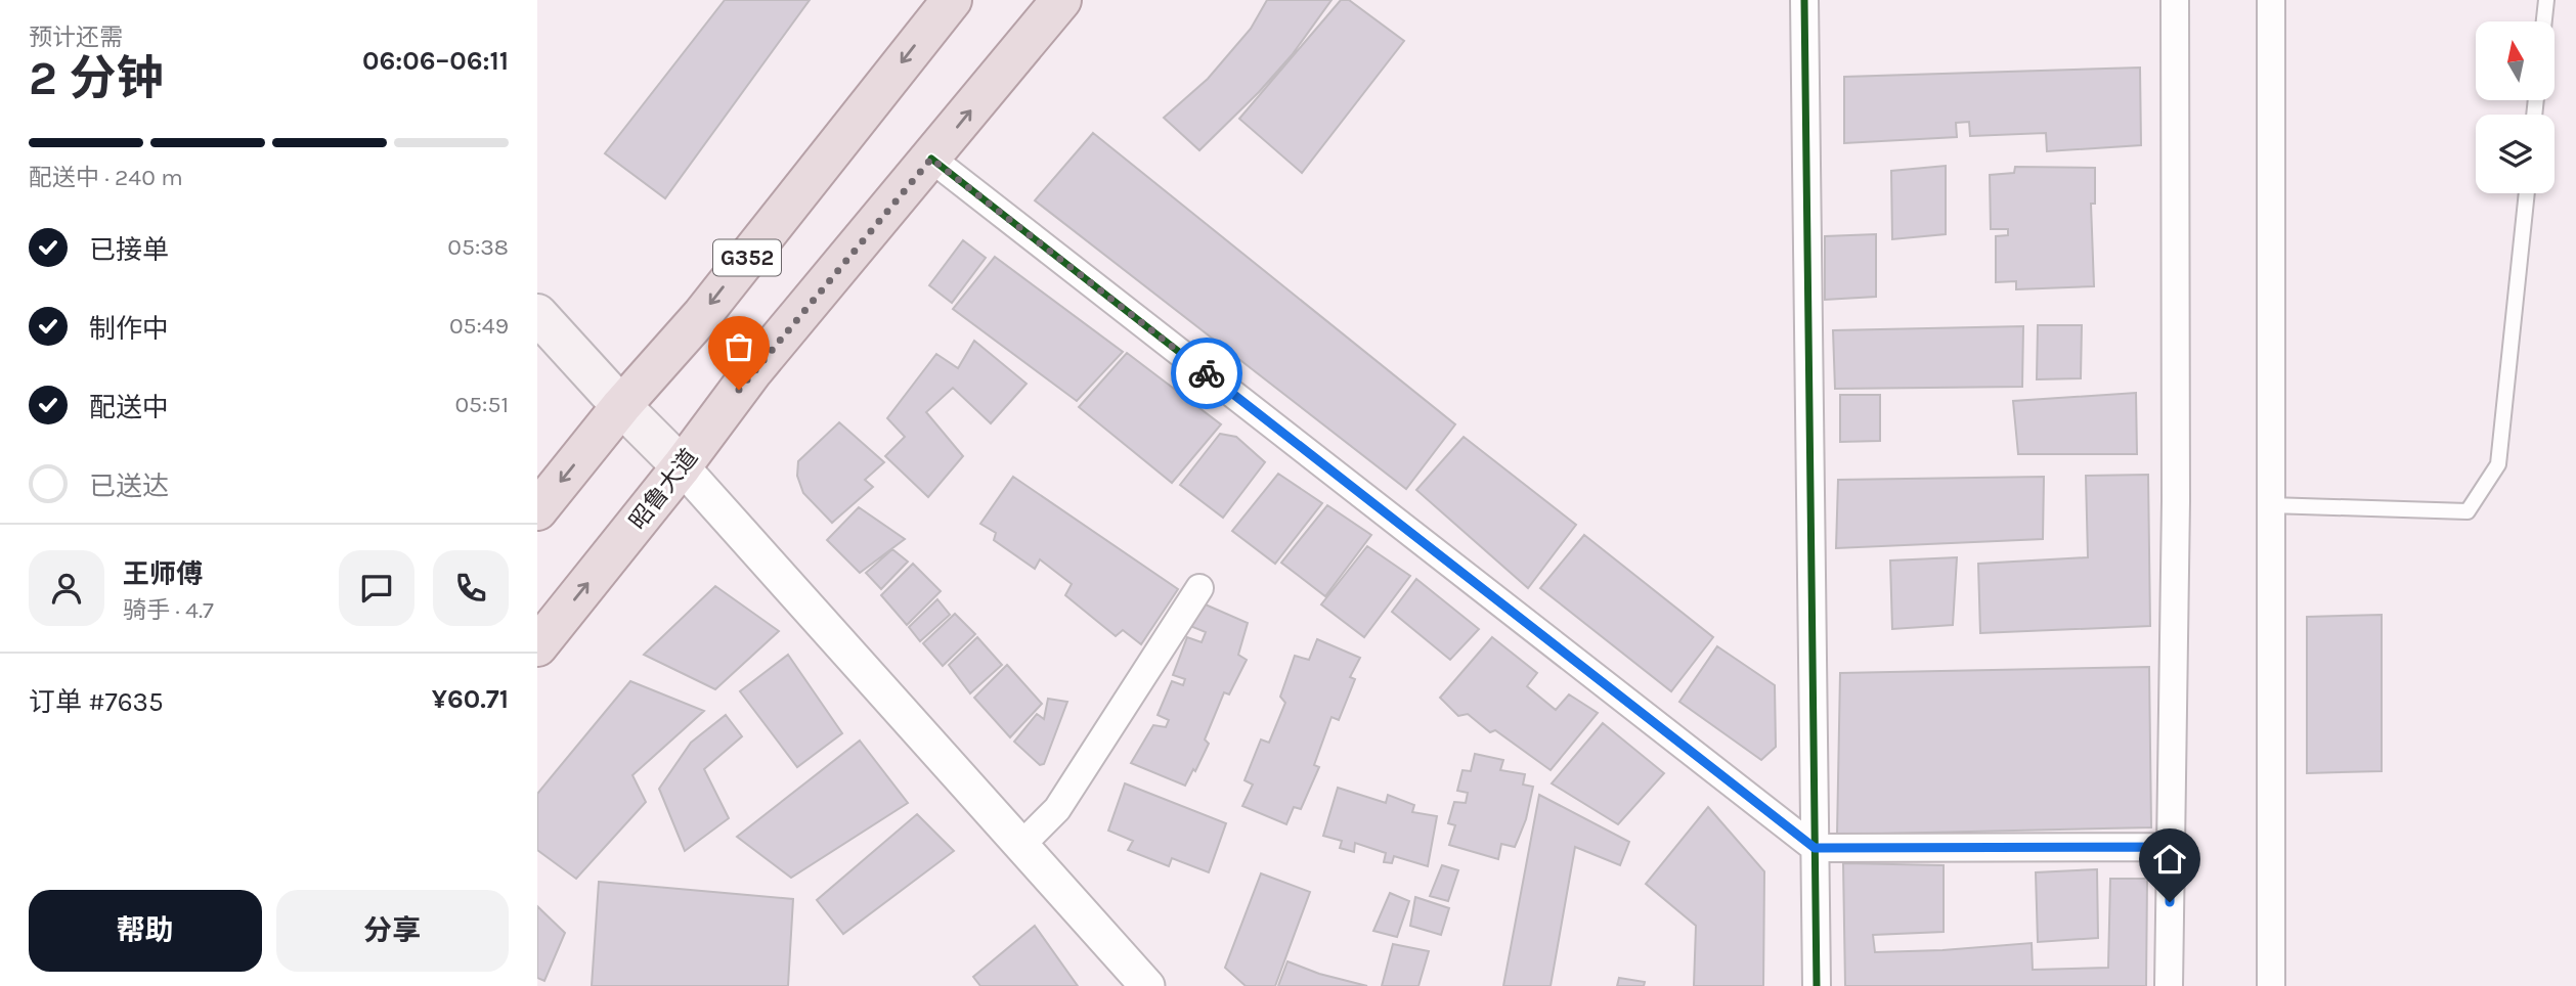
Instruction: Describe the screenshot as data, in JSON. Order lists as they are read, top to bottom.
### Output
{
  "streets": {
    "highway": ["G352", "昭鲁大道"]
  },
  "north": "top",
  "page": {
    "heading": ["2 分钟", "预计还需", "06:06–06:11"],
    "panel": [
      "王师傅",
      "骑手 · 4.7",
      "订单 #7635",
      "¥60.71"
    ],
    "bar": "配送中 · 240 m",
    "list": [
      ["已接单", "05:38"],
      ["制作中", "05:49"],
      ["配送中", "05:51"],
      "已送达"
    ],
    "buttons": ["帮助", "分享"]
  }
}
